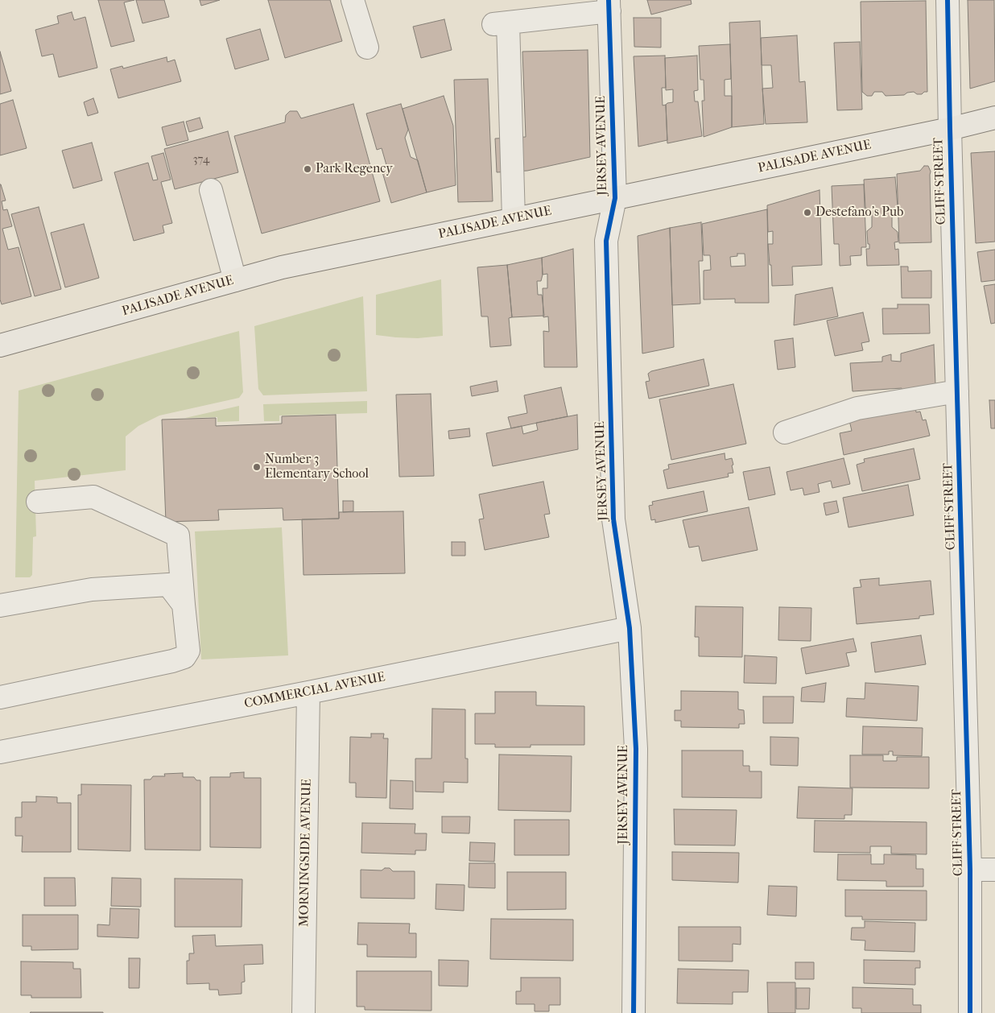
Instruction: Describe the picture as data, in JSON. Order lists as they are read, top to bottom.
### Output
{
  "streets": {
    "main road": ["PALISADE AVENUE"],
    "street": [
      "JERSEY AVENUE",
      "CLIFF STREET",
      "COMMERCIAL AVENUE",
      "MORNINGSIDE AVENUE"
    ]
  },
  "crossings": [
    ["JERSEY AVENUE", "PALISADE AVENUE"],
    ["JERSEY AVENUE", "COMMERCIAL AVENUE"],
    ["PALISADE AVENUE", "CLIFF STREET"],
    ["COMMERCIAL AVENUE", "MORNINGSIDE AVENUE"]
  ],
  "places": ["Park Regency", "Destefano's Pub", "Number 3 Elementary School"],
  "house_numbers": ["374"]
}
